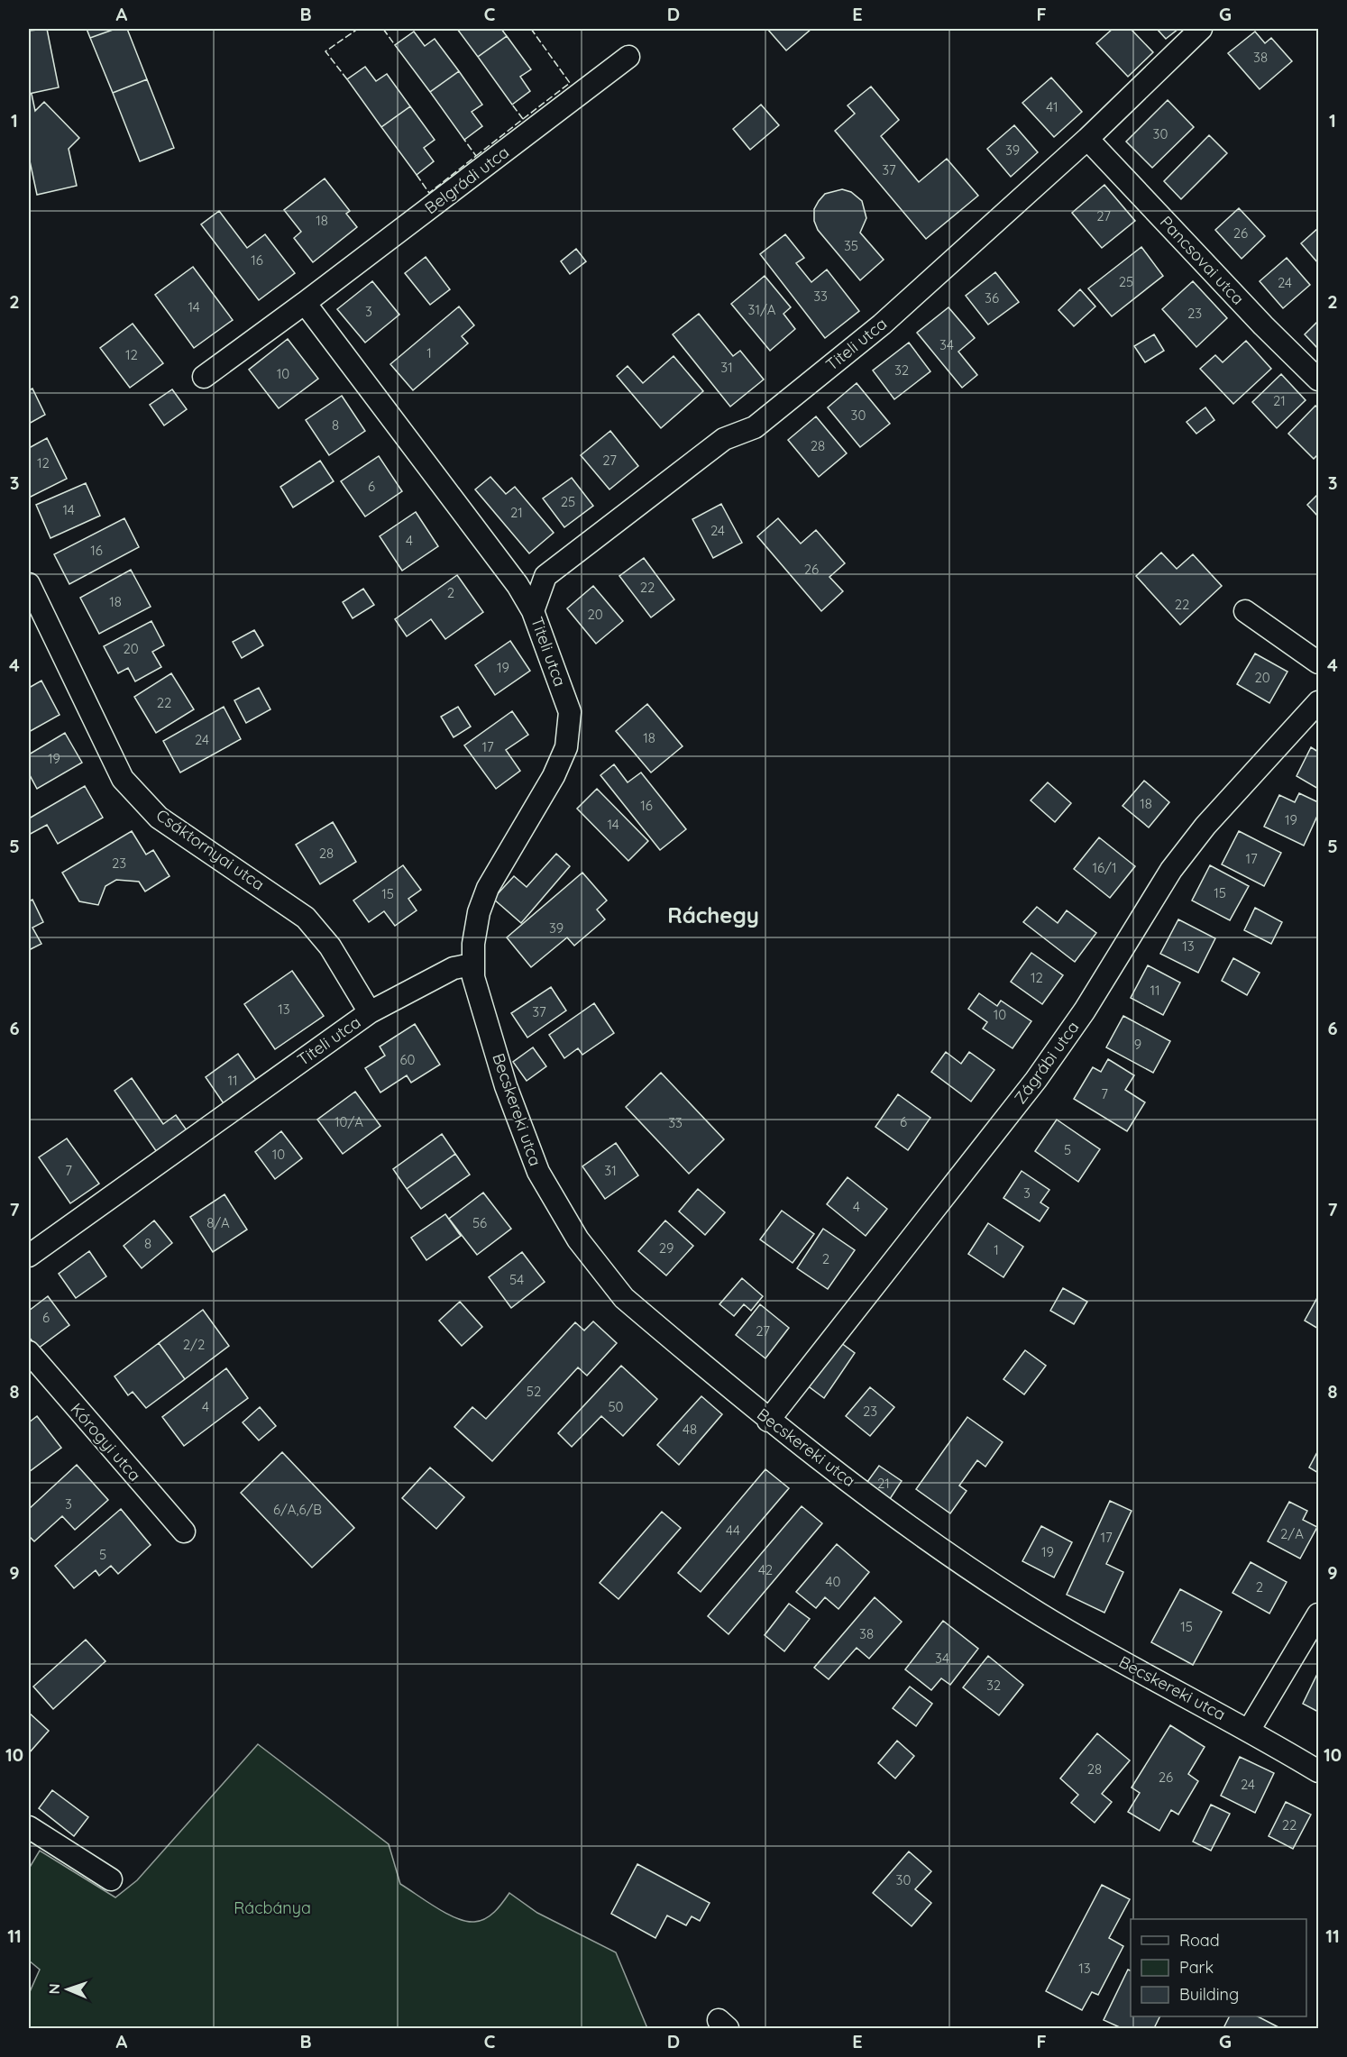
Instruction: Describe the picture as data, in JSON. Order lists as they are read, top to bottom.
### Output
{
  "streets": {
    "street": [
      "Belgrádi utca",
      "Pancsovai utca",
      "Titeli utca",
      "Csáktornyai utca",
      "Zágrábi utca",
      "Becskereki utca",
      "Kórogyi utca"
    ]
  },
  "crossings": [
    ["Pancsovai utca", "Titeli utca"],
    ["Titeli utca", "Csáktornyai utca"],
    ["Titeli utca", "Becskereki utca"],
    ["Zágrábi utca", "Becskereki utca"]
  ],
  "districts": ["Ráchegy"],
  "parks": ["Rácbánya"],
  "house_numbers": [
    "38",
    "41",
    "30",
    "39",
    "37",
    "27",
    "18",
    "26",
    "35",
    "16",
    "25",
    "24",
    "33",
    "36",
    "14",
    "31/A",
    "3",
    "23",
    "34",
    "1",
    "12",
    "31",
    "32",
    "10",
    "21",
    "30",
    "8",
    "28",
    "27",
    "12",
    "6",
    "25",
    "14",
    "21",
    "24",
    "4",
    "16",
    "26",
    "22",
    "2",
    "18",
    "22",
    "20",
    "20",
    "19",
    "20",
    "22",
    "18",
    "24",
    "17",
    "19",
    "18",
    "16",
    "19",
    "14",
    "28",
    "17",
    "23",
    "16/1",
    "15",
    "15",
    "39",
    "13",
    "12",
    "11",
    "13",
    "37",
    "10",
    "9",
    "60",
    "11",
    "7",
    "10/A",
    "6",
    "33",
    "5",
    "10",
    "7",
    "31",
    "3",
    "4",
    "8/A",
    "56",
    "8",
    "29",
    "1",
    "2",
    "54",
    "6",
    "27",
    "2/2",
    "52",
    "4",
    "50",
    "23",
    "48",
    "21",
    "3",
    "6/A,6/B",
    "44",
    "2/A",
    "17",
    "19",
    "5",
    "42",
    "40",
    "2",
    "15",
    "38",
    "34",
    "32",
    "28",
    "26",
    "24",
    "22",
    "30",
    "13"
  ],
  "legend": ["Road", "Park", "Building"],
  "north": "left",
  "grid": {
    "columns": [
      "A",
      "B",
      "C",
      "D",
      "E",
      "F",
      "G"
    ],
    "rows": [
      "1",
      "2",
      "3",
      "4",
      "5",
      "6",
      "7",
      "8",
      "9",
      "10",
      "11"
    ]
  }
}
